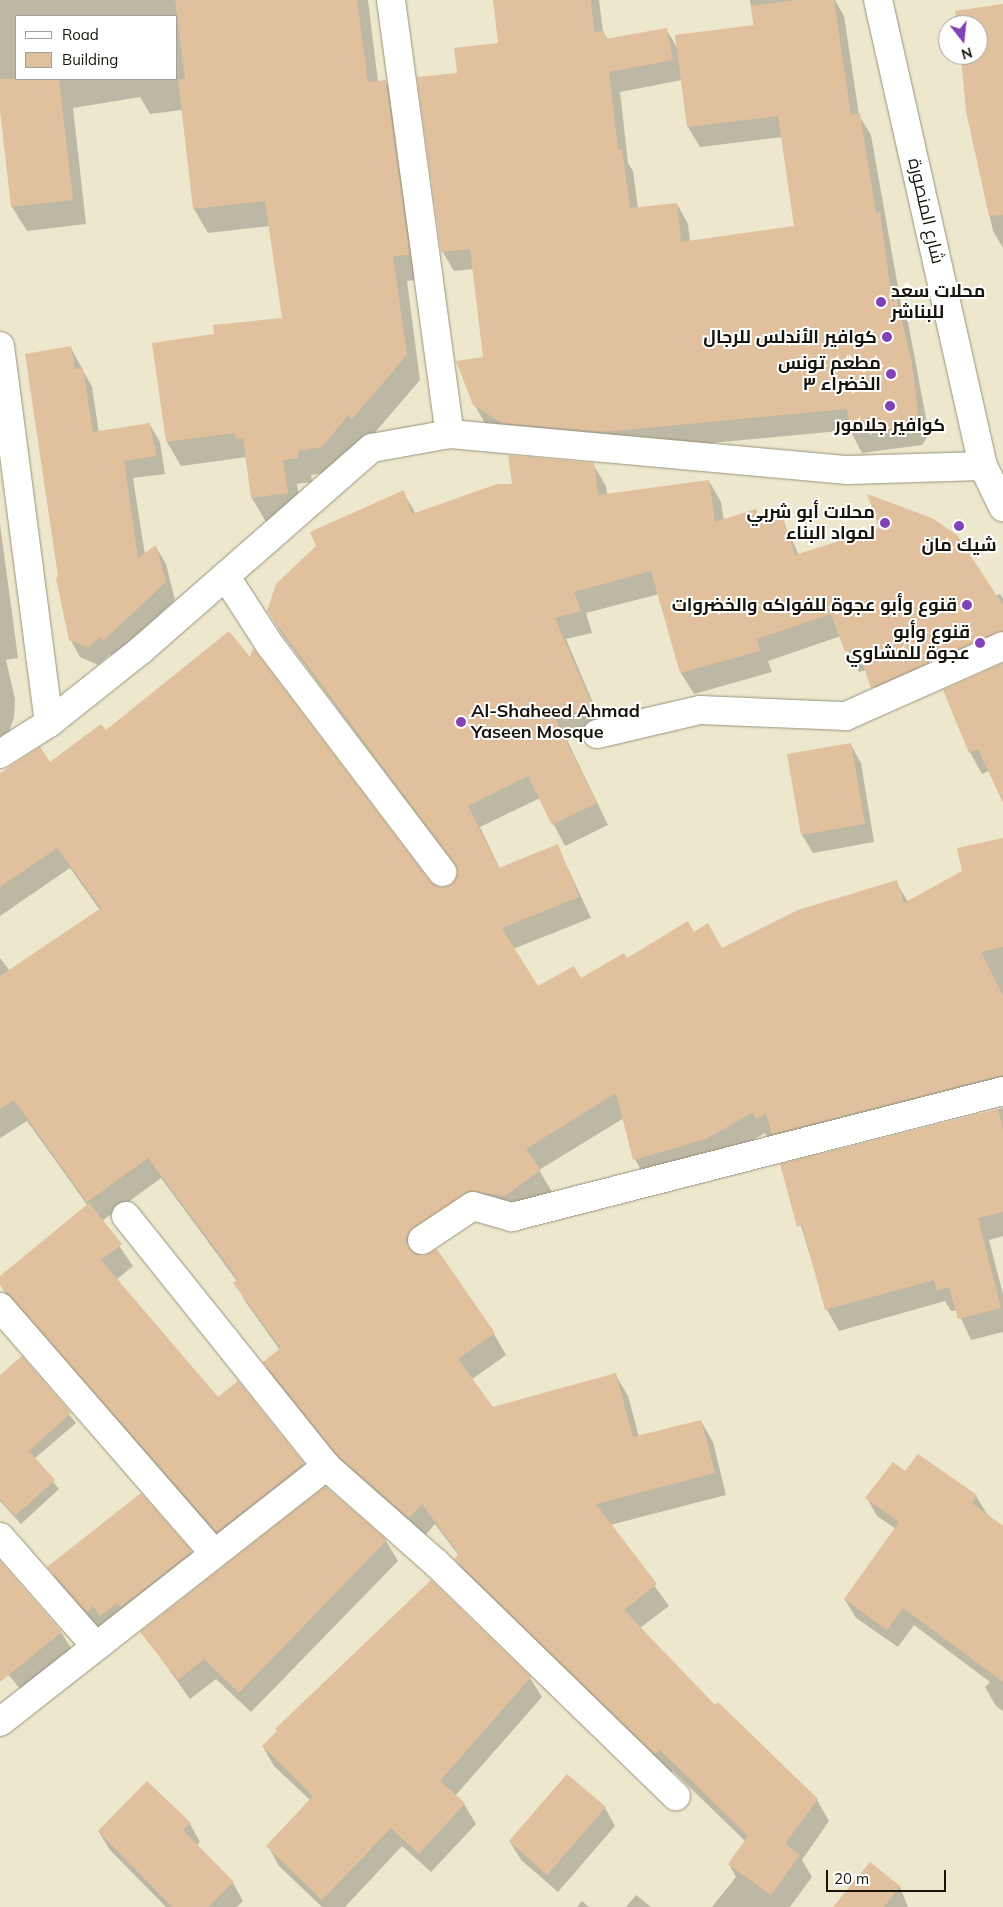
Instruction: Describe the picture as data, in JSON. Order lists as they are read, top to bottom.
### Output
{
  "streets": {
    "street": ["شارع المنصورة"]
  },
  "places": [
    "محلات سعد للبناشر",
    "كوافير الأندلس للرجال",
    "مطعم تونس الخضراء ٣",
    "كوافير جلامور",
    "محلات أبو شربي لمواد البناء",
    "شيك مان",
    "قنوع وأبو عجوة للفواكه والخضروات",
    "قنوع وأبو عجوة للمشاوي",
    "Al-Shaheed Ahmad Yaseen Mosque"
  ],
  "legend": ["Road", "Building"],
  "scale_bar": "20 m",
  "north": "bottom"
}
